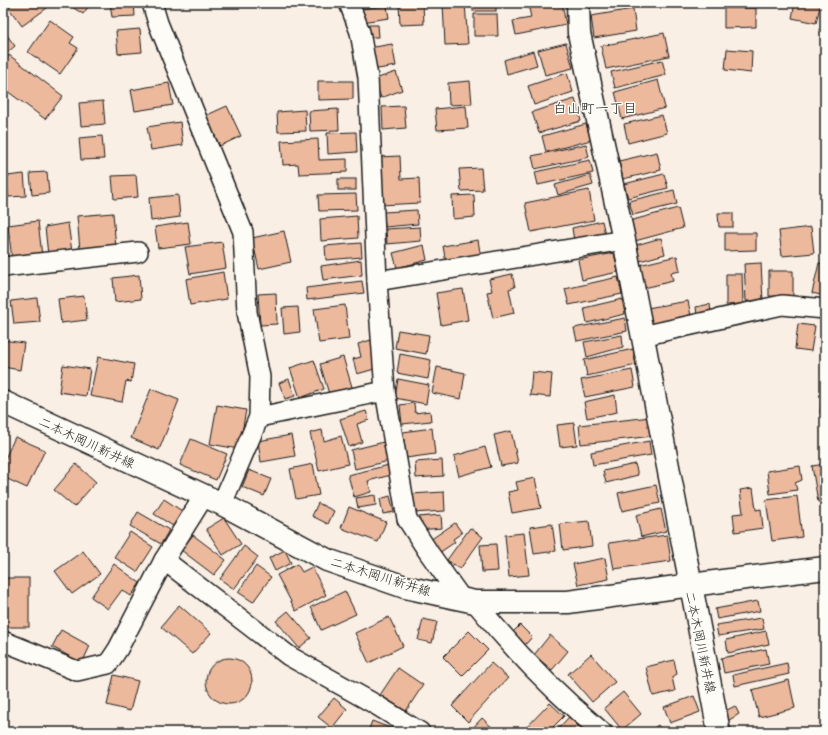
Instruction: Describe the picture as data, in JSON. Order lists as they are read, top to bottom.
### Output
{
  "streets": {
    "main road": ["二本木岡川新井線"]
  },
  "districts": ["白山町一丁目"]
}
